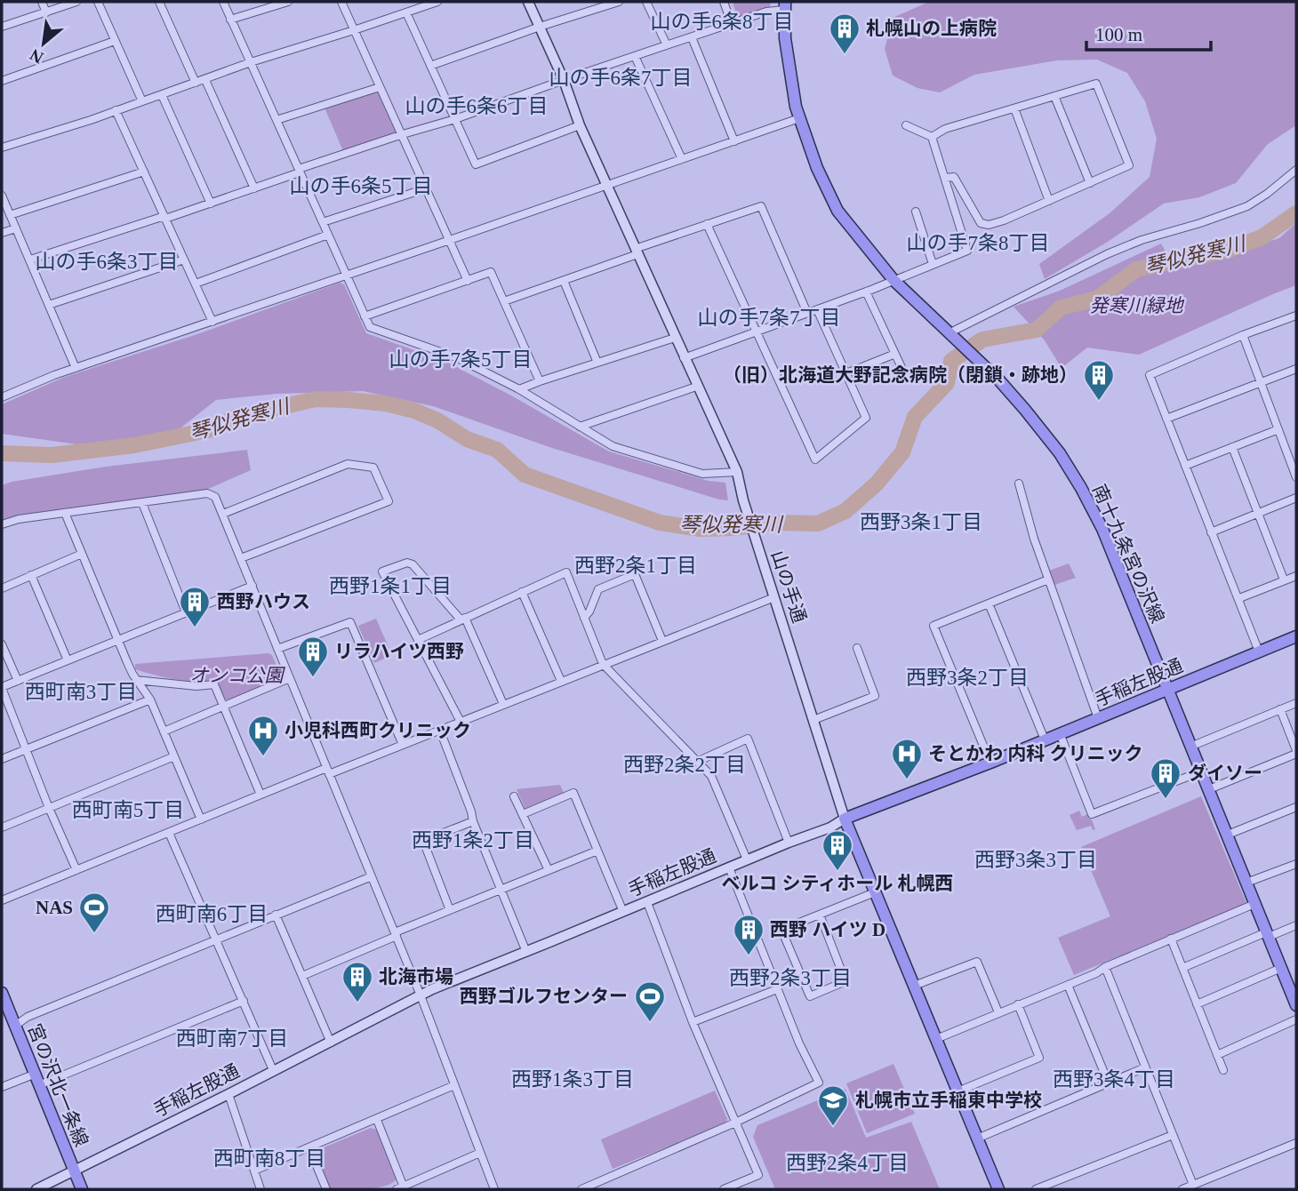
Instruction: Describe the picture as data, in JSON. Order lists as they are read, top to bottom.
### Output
{
  "streets": {
    "main road": [
      "南十九条宮の沢線",
      "山の手通",
      "手稲左股通",
      "宮の沢北一条線"
    ]
  },
  "crossings": [
    ["南十九条宮の沢線", "手稲左股通"],
    ["山の手通", "手稲左股通"],
    ["手稲左股通", "宮の沢北一条線"]
  ],
  "districts": [
    "山の手6条8丁目",
    "山の手6条7丁目",
    "山の手6条6丁目",
    "山の手6条5丁目",
    "山の手7条8丁目",
    "山の手6条3丁目",
    "山の手7条7丁目",
    "山の手7条5丁目",
    "西野3条1丁目",
    "西野2条1丁目",
    "西野1条1丁目",
    "西野3条2丁目",
    "西町南3丁目",
    "西野2条2丁目",
    "西町南5丁目",
    "西野1条2丁目",
    "西野3条3丁目",
    "西町南6丁目",
    "西野2条3丁目",
    "西町南7丁目",
    "西野1条3丁目",
    "西野3条4丁目",
    "西町南8丁目",
    "西野2条4丁目"
  ],
  "water": ["琴似発寒川"],
  "parks": ["発寒川緑地", "オンコ公園"],
  "places": {
    "building": [
      "札幌山の上病院",
      "（旧）北海道大野記念病院（閉鎖・跡地）",
      "西野ハウス",
      "リラハイツ西野",
      "ダイソー",
      "ベルコ シティホール 札幌西",
      "西野 ハイツ D",
      "北海市場"
    ],
    "hospital": ["小児科西町クリニック", "そとかわ 内科 クリニック"],
    "sports": ["NAS", "西野ゴルフセンター"],
    "school or university": ["札幌市立手稲東中学校"]
  },
  "scale_bar": "100 m",
  "north": "bottom left"
}
